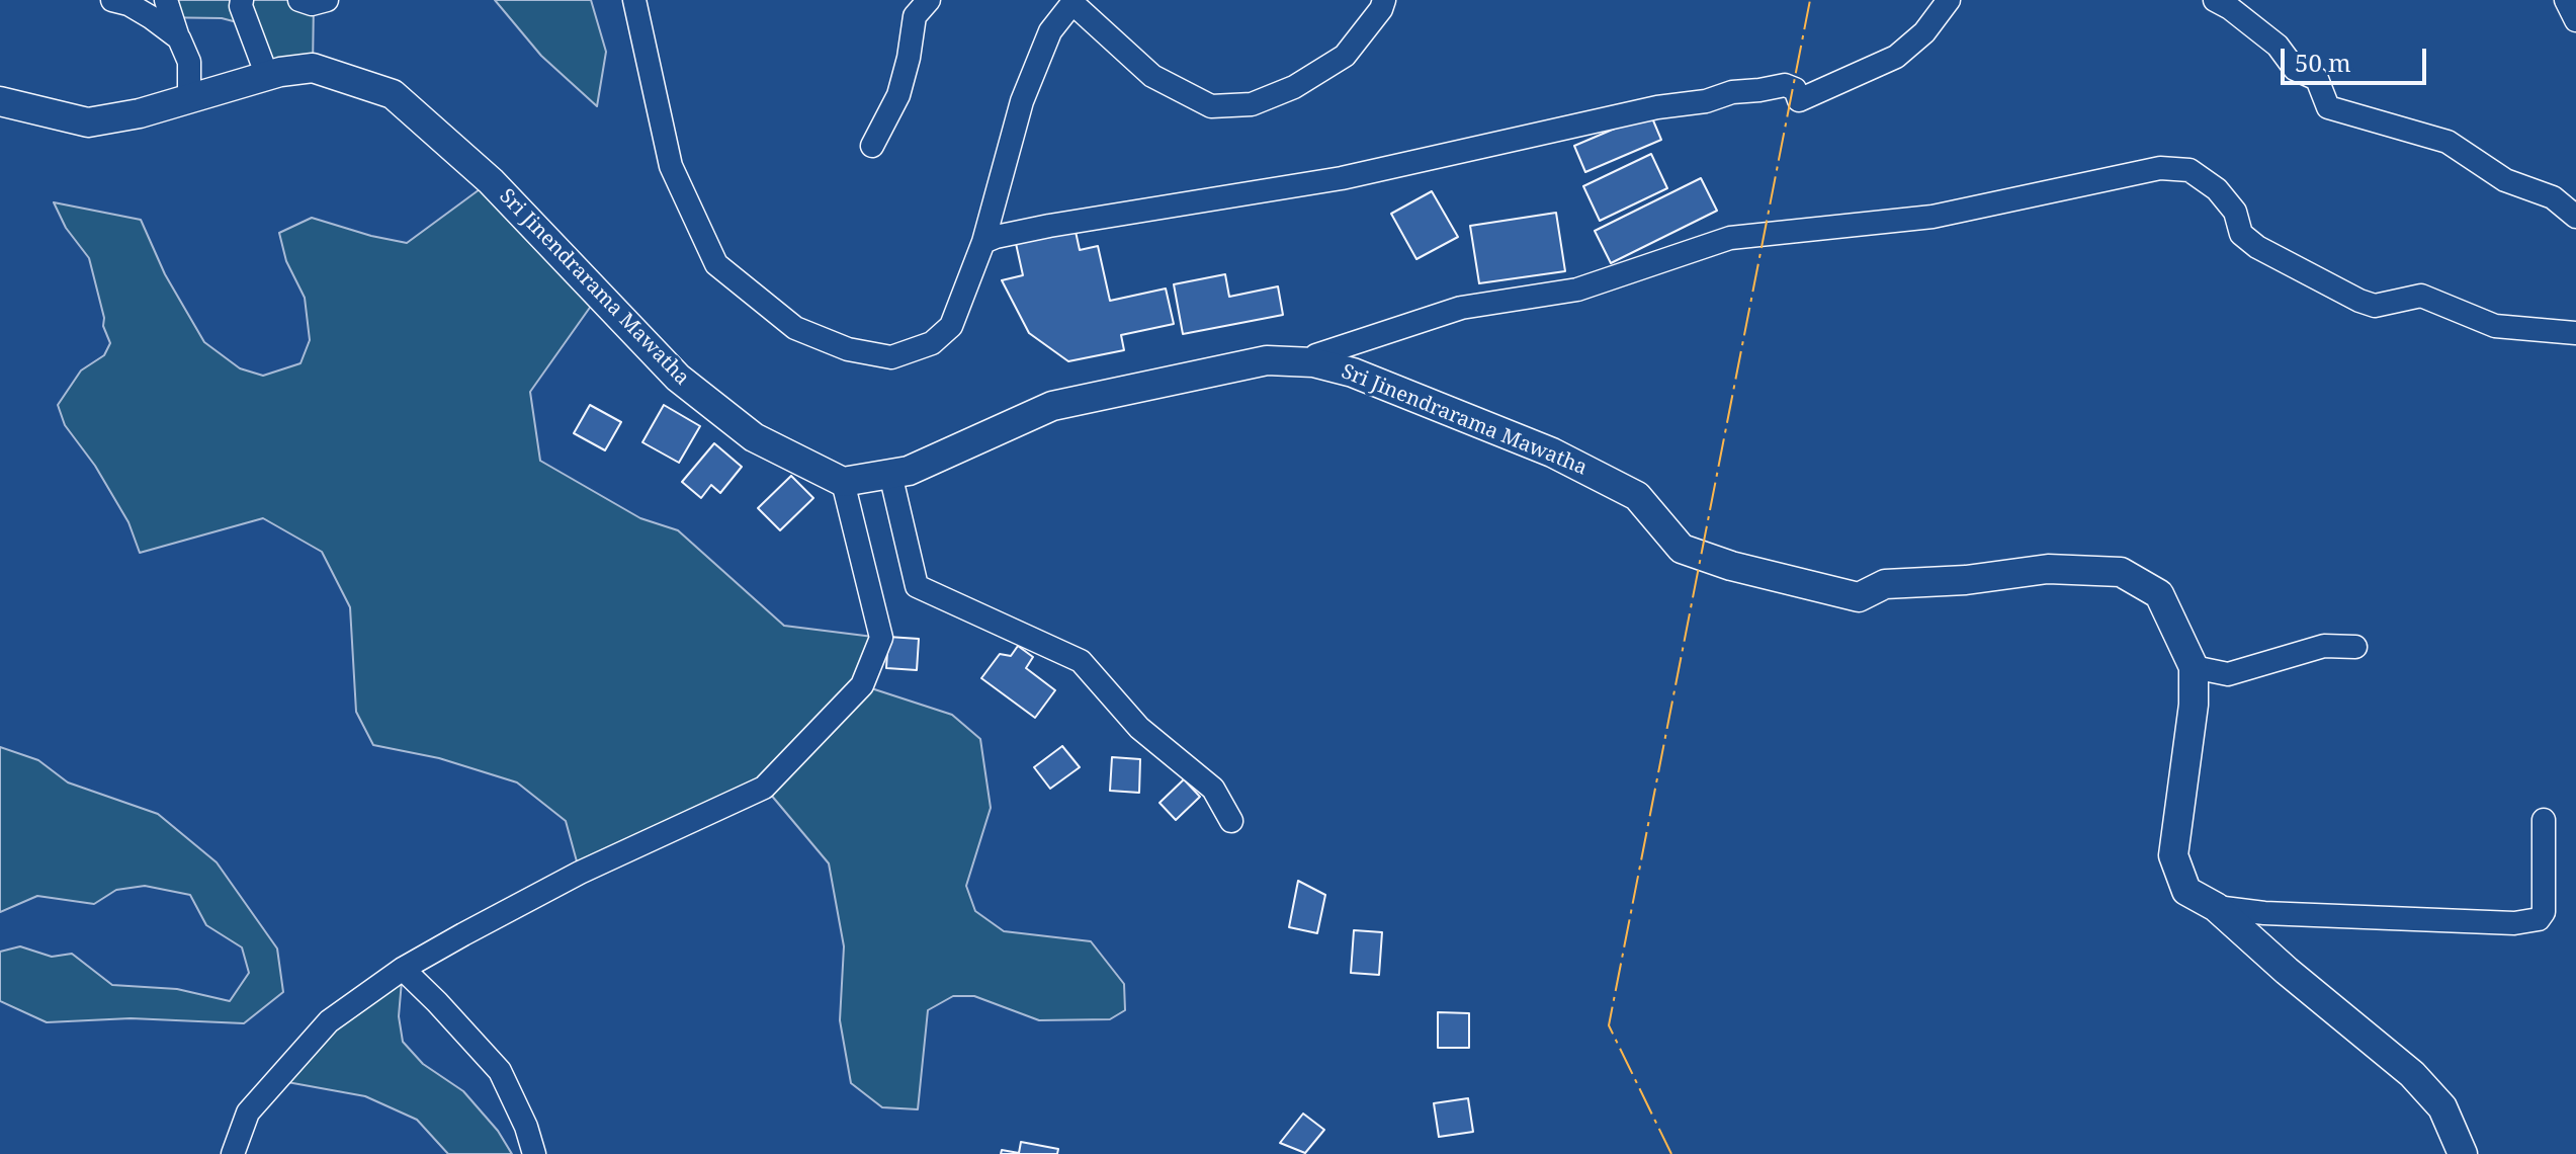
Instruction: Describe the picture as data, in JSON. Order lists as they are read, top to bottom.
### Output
{
  "streets": {
    "main road": ["Sri Jinendrarama Mawatha"]
  },
  "scale_bar": "50 m"
}
